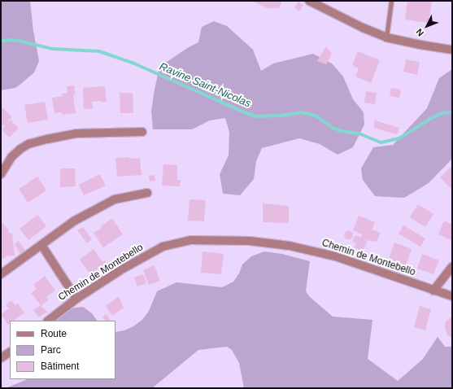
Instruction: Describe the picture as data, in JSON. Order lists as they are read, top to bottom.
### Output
{
  "streets": {
    "street": ["Chemin de Montebello"]
  },
  "water": ["Ravine Saint-Nicolas"],
  "legend": ["Route", "Parc", "Bâtiment"],
  "north": "bottom left"
}
